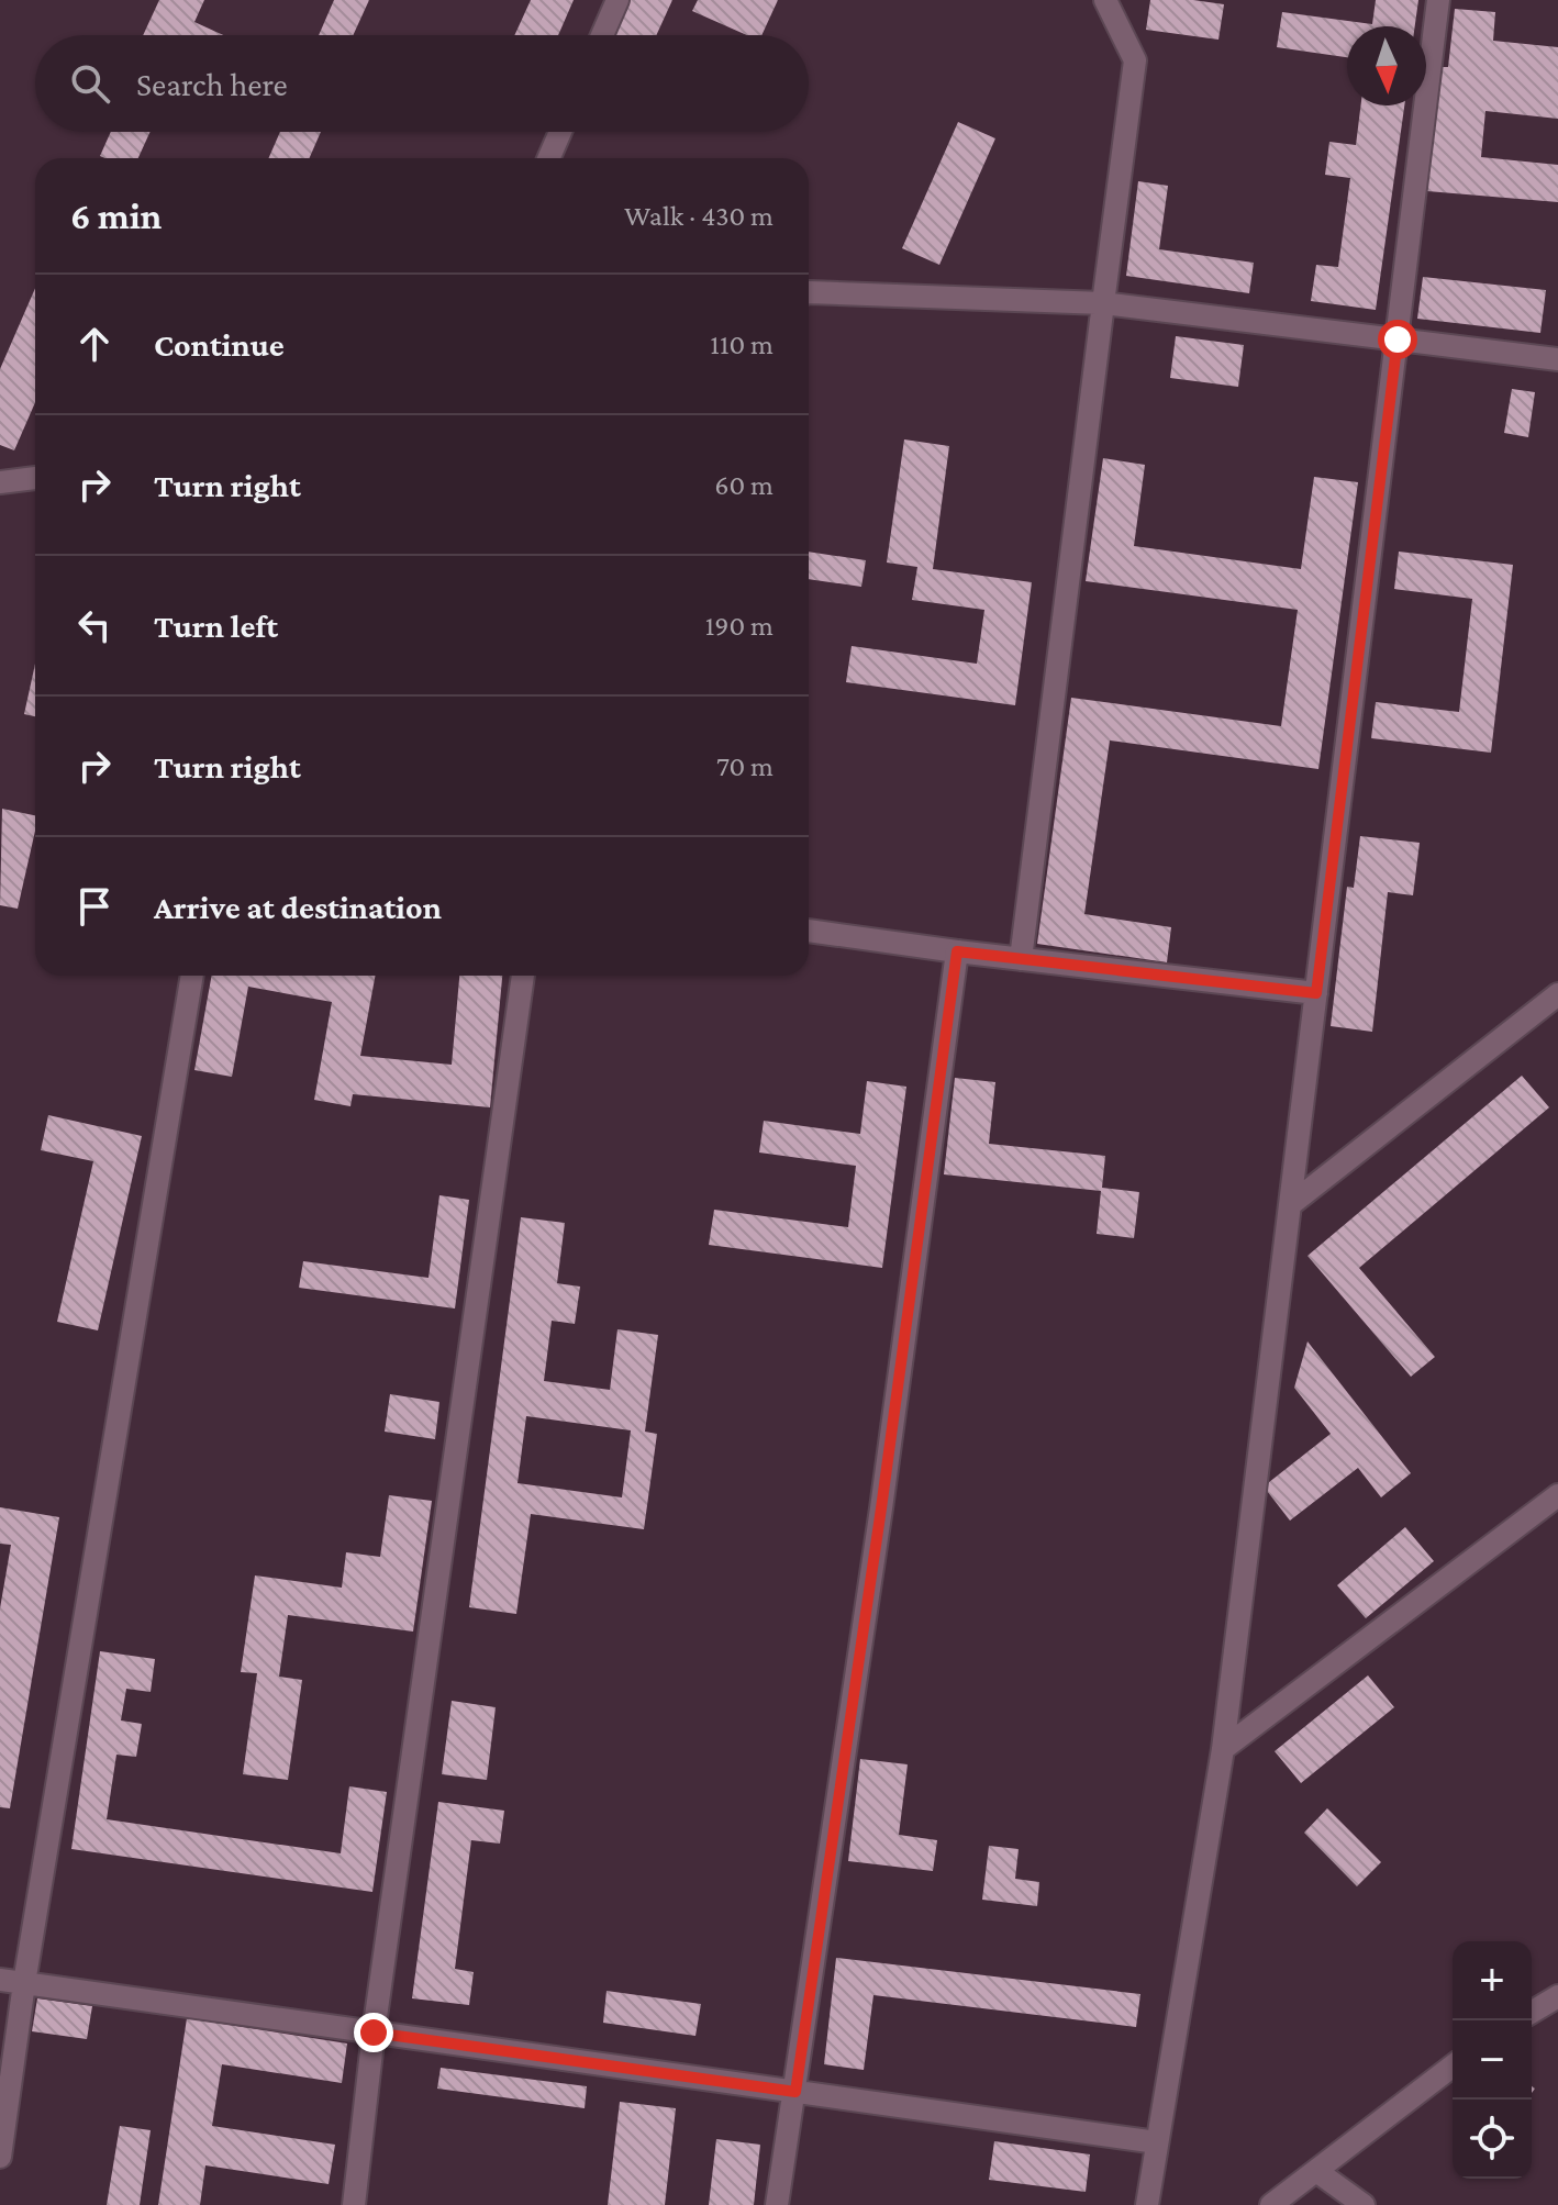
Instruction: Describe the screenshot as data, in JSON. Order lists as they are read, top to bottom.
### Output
{
  "north": "bottom",
  "page": {
    "search": "Search here",
    "heading": ["6 min", "Walk · 430 m"],
    "list": [
      ["Continue", "110 m"],
      ["Turn right", "60 m"],
      ["Turn left", "190 m"],
      ["Turn right", "70 m"],
      "Arrive at destination"
    ],
    "map_buttons": ["+", "−"]
  }
}
